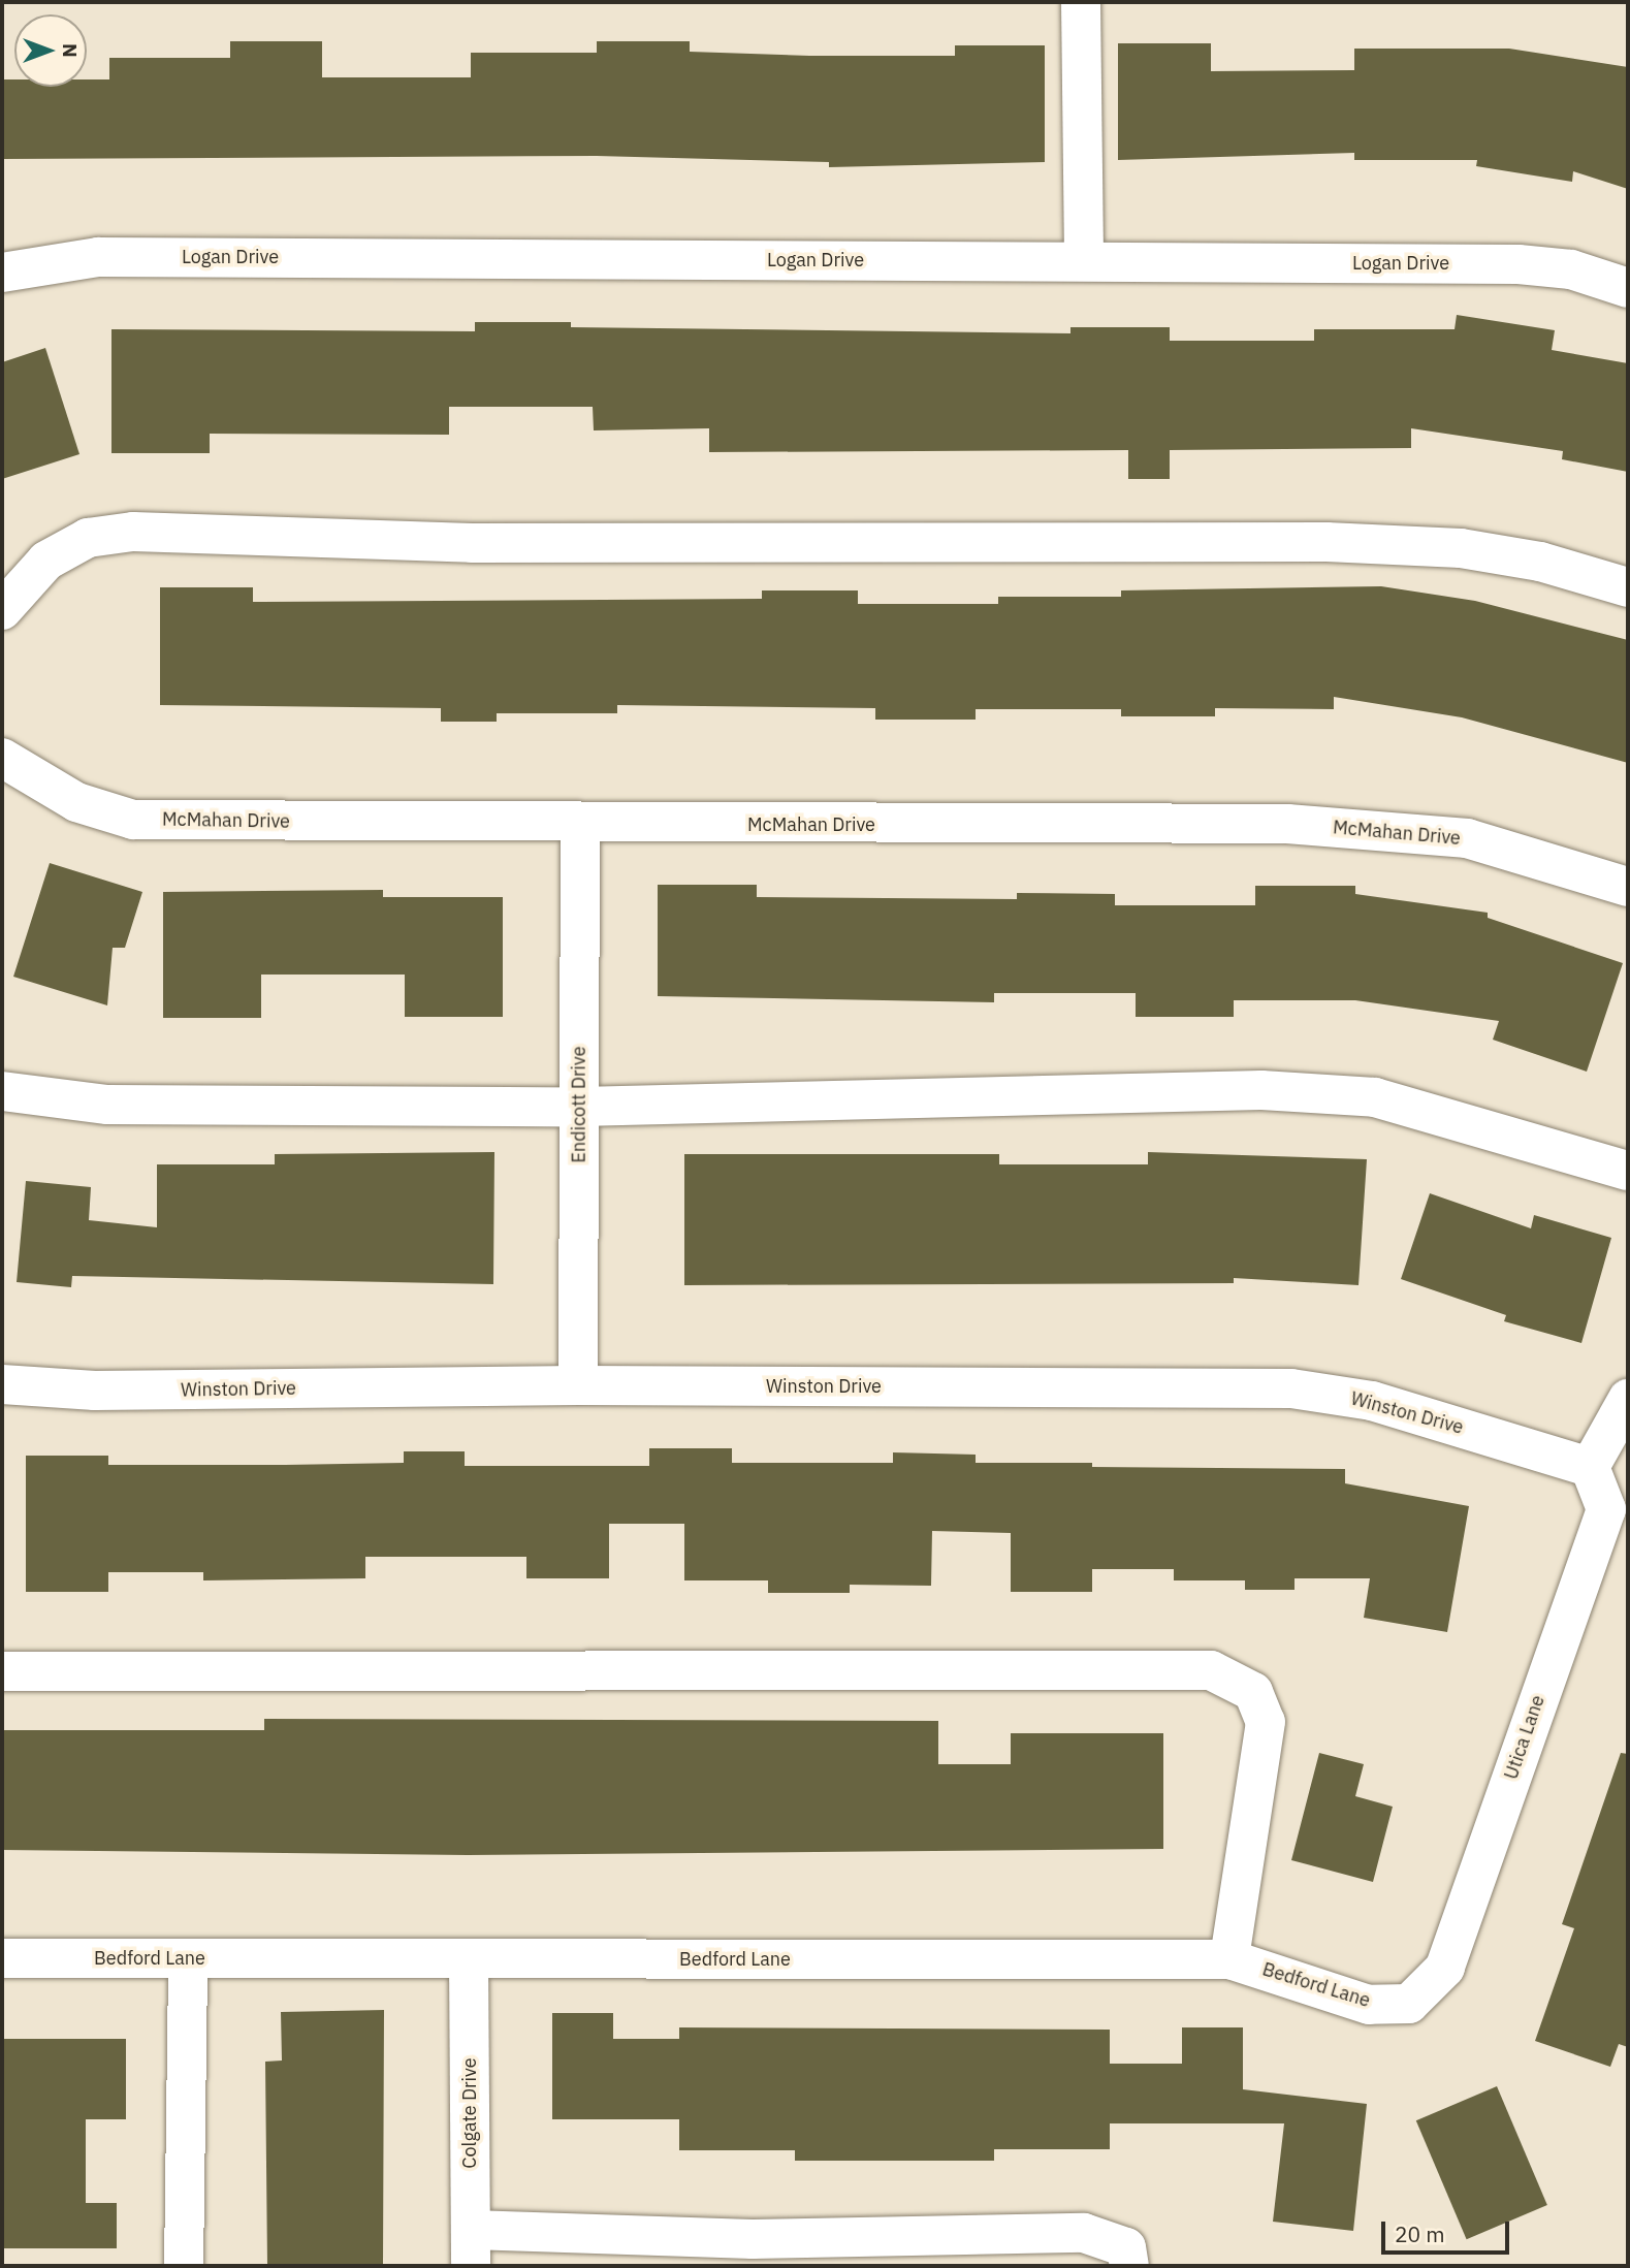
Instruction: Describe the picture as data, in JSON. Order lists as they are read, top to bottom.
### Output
{
  "streets": {
    "street": [
      "Logan Drive",
      "McMahan Drive",
      "Endicott Drive",
      "Winston Drive",
      "Utica Lane",
      "Bedford Lane",
      "Colgate Drive"
    ]
  },
  "crossings": [
    ["McMahan Drive", "Endicott Drive"],
    ["Endicott Drive", "Winston Drive"],
    ["Winston Drive", "Utica Lane"],
    ["Utica Lane", "Bedford Lane"],
    ["Bedford Lane", "Colgate Drive"]
  ],
  "scale_bar": "20 m",
  "north": "right"
}
